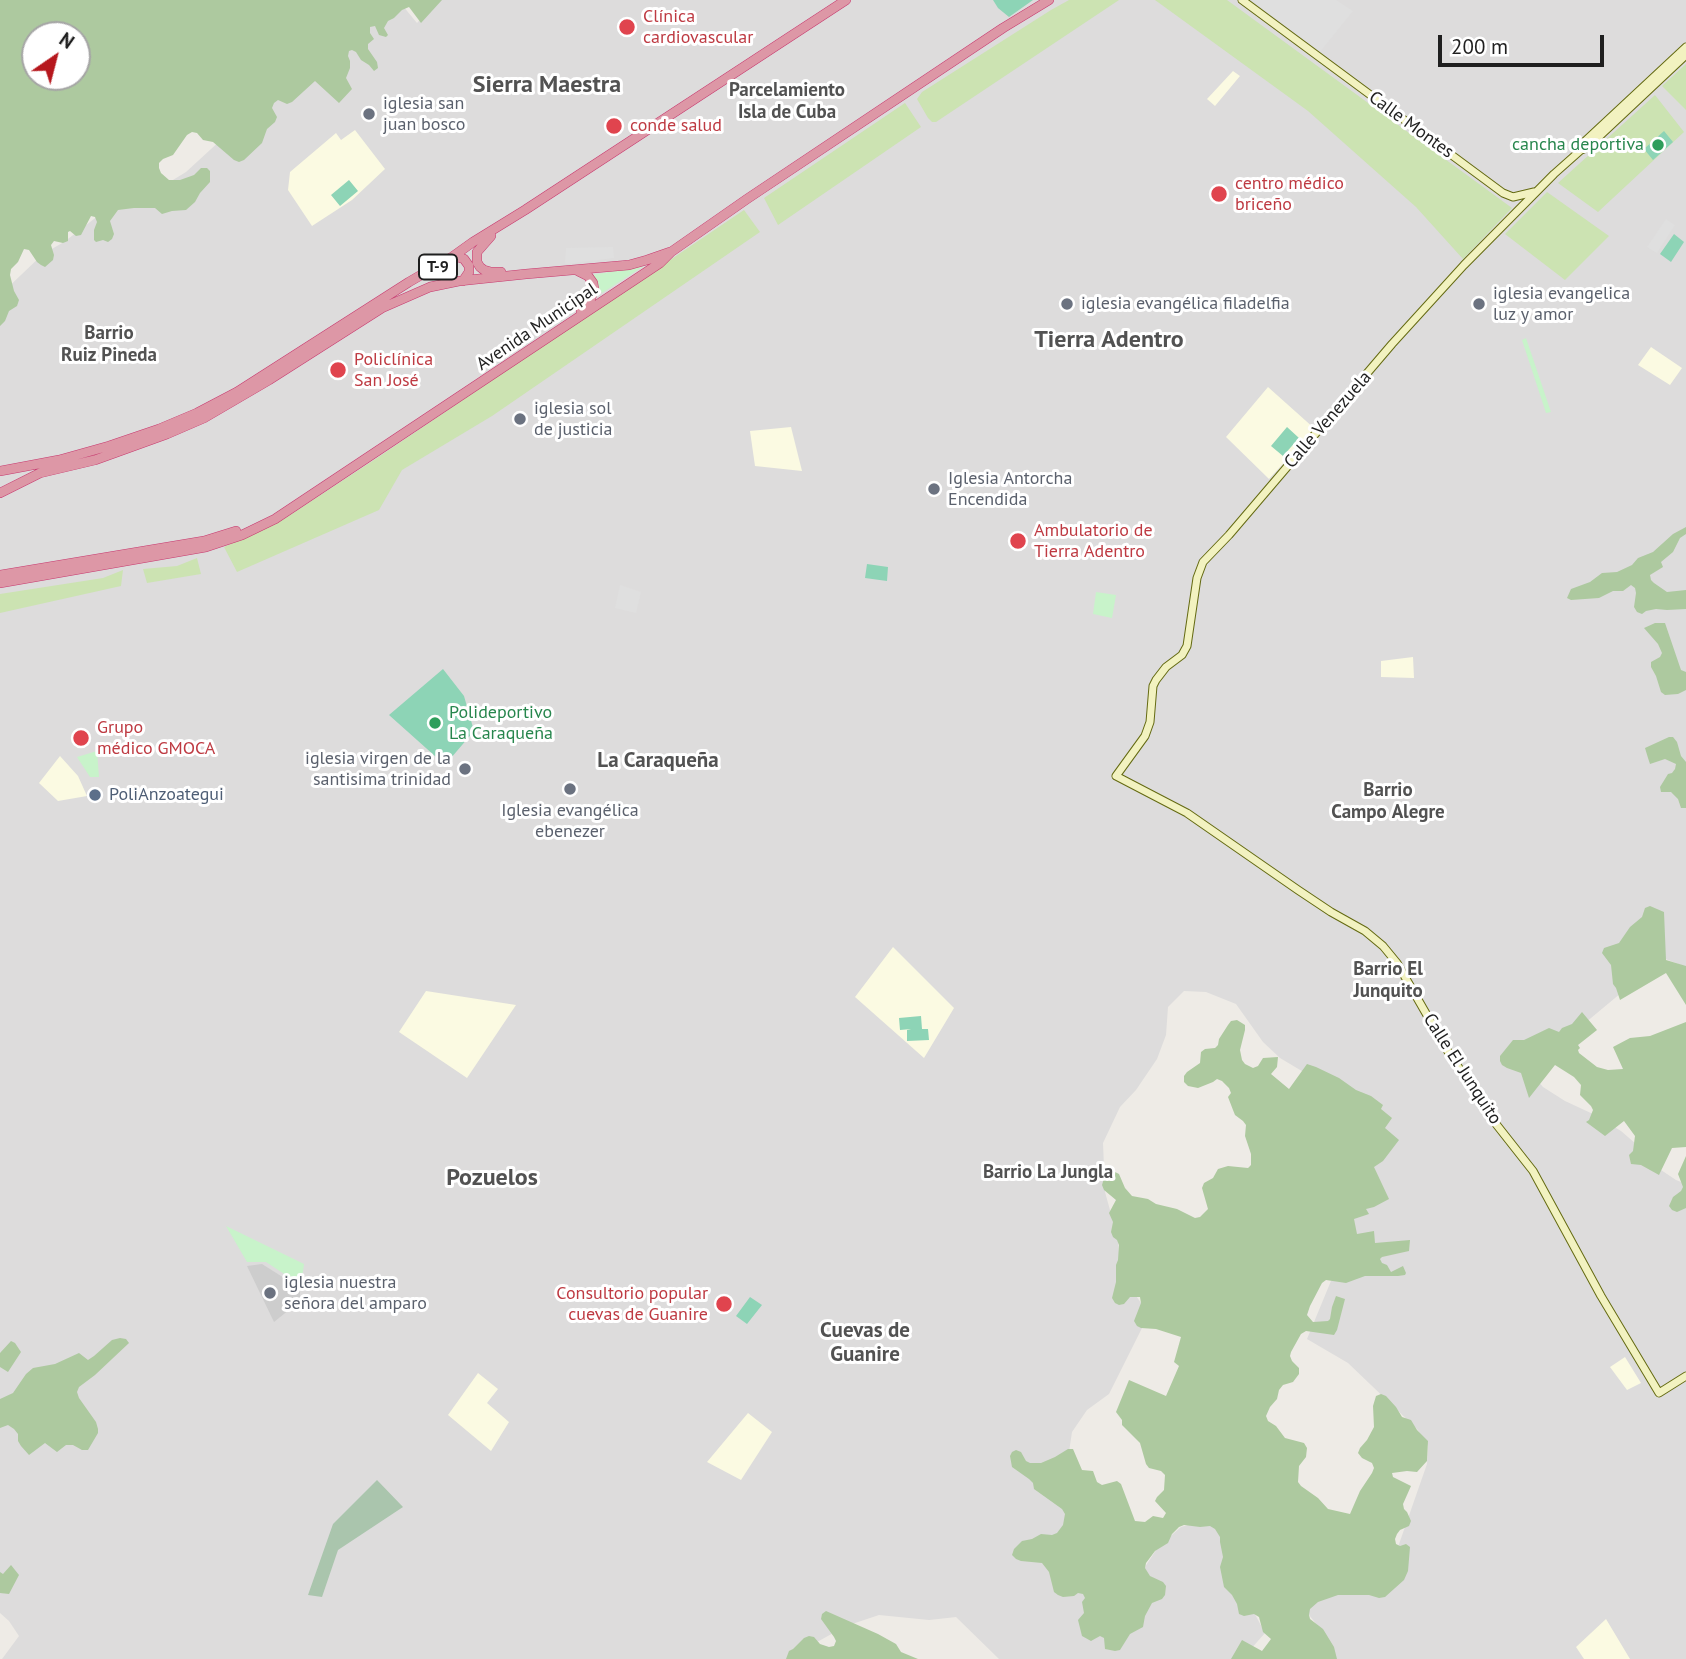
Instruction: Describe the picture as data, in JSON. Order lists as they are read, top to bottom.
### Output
{
  "streets": {
    "highway": ["T-9", "Avenida Municipal"],
    "street": ["Calle Montes", "Calle Venezuela", "Calle El Junquito"]
  },
  "crossings": [
    ["Calle Montes", "Calle Venezuela"],
    ["T-9", "Avenida Municipal"],
    ["Calle Venezuela", "Calle El Junquito"]
  ],
  "districts": [
    "Sierra Maestra",
    "Parcelamiento Isla de Cuba",
    "Barrio Ruiz Pineda",
    "Tierra Adentro",
    "La Caraqueña",
    "Barrio Campo Alegre",
    "Barrio El Junquito",
    "Barrio La Jungla",
    "Pozuelos",
    "Cuevas de Guanire"
  ],
  "places": [
    "Clínica cardiovascular",
    "iglesia san juan bosco",
    "conde salud",
    "cancha deportiva",
    "centro médico briceño",
    "iglesia evangélica filadelfia",
    "iglesia evangelica luz y amor",
    "Policlínica San José",
    "iglesia sol de justicia",
    "Iglesia Antorcha Encendida",
    "Ambulatorio de Tierra Adentro",
    "Polideportivo La Caraqueña",
    "Grupo médico GMOCA",
    "iglesia virgen de la santisima trinidad",
    "Iglesia evangélica ebenezer",
    "PoliAnzoategui",
    "iglesia nuestra señora del amparo",
    "Consultorio popular cuevas de Guanire"
  ],
  "scale_bar": "200 m",
  "north": "top right"
}
